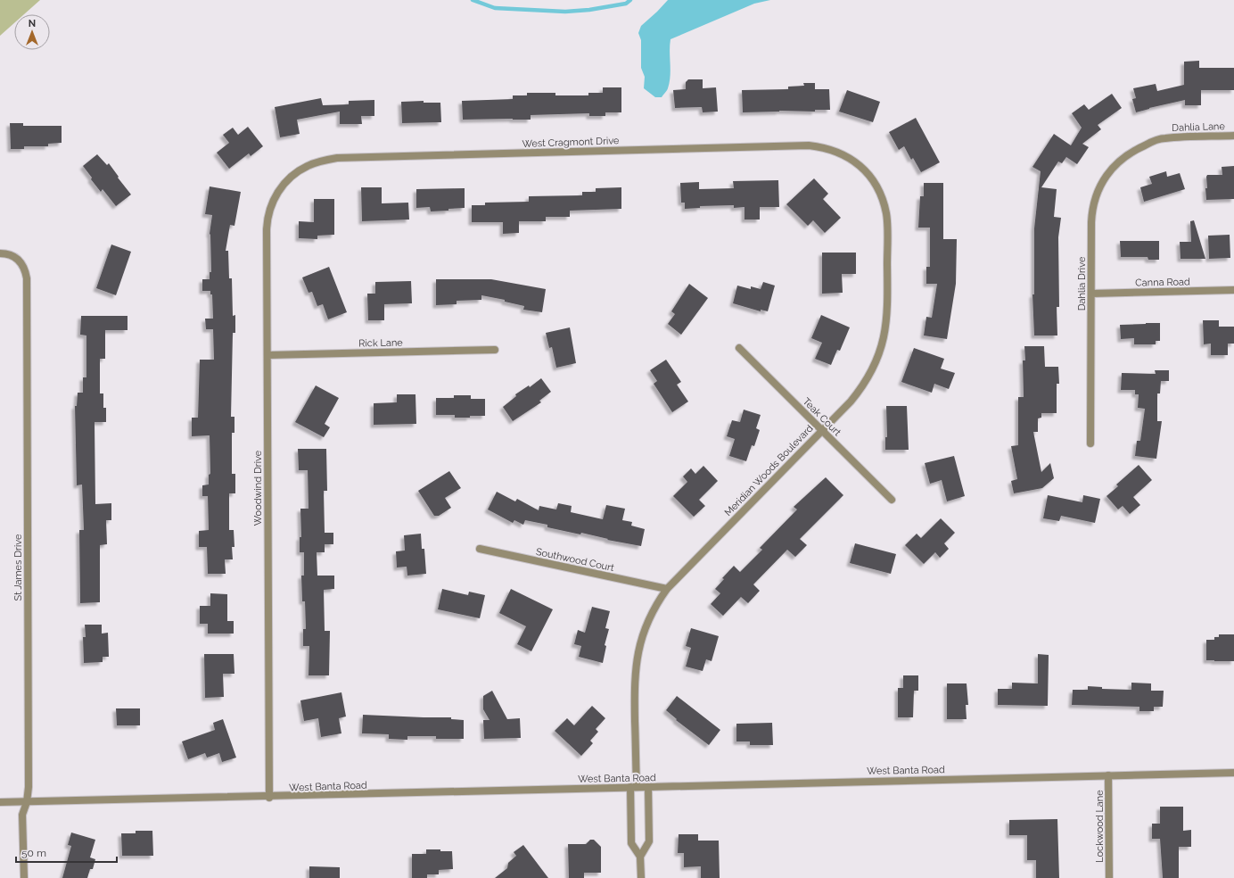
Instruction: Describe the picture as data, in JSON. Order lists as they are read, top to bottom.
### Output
{
  "streets": {
    "street": [
      "Dahlia Lane",
      "West Cragmont Drive",
      "Canna Road",
      "Dahlia Drive",
      "Rick Lane",
      "Teak Court",
      "Meridian Woods Boulevard",
      "Woodwind Drive",
      "Southwood Court",
      "St James Drive",
      "West Banta Road",
      "Lockwood Lane"
    ]
  },
  "crossings": [
    ["Dahlia Lane", "Dahlia Drive"],
    ["West Cragmont Drive", "Meridian Woods Boulevard"],
    ["West Cragmont Drive", "Woodwind Drive"],
    ["Canna Road", "Dahlia Drive"],
    ["Rick Lane", "Woodwind Drive"],
    ["Teak Court", "Meridian Woods Boulevard"],
    ["Meridian Woods Boulevard", "Southwood Court"],
    ["Meridian Woods Boulevard", "West Banta Road"],
    ["Woodwind Drive", "West Banta Road"],
    ["St James Drive", "West Banta Road"],
    ["West Banta Road", "Lockwood Lane"]
  ],
  "scale_bar": "50 m",
  "north": "top"
}
